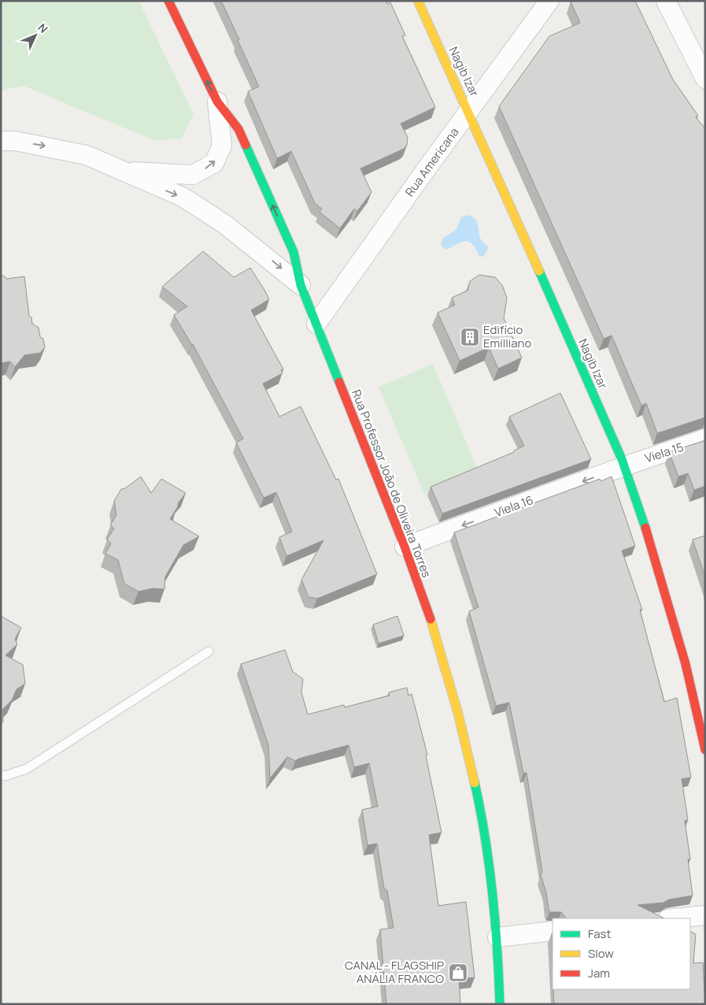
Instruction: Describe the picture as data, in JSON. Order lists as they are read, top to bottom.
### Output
{
  "streets": {
    "street": [
      "Nagib Izar",
      "Rua Americana",
      "Viela 15",
      "Rua Professor João de Oliveira Torres",
      "Viela 16"
    ]
  },
  "crossings": [
    ["Nagib Izar", "Rua Americana"],
    ["Nagib Izar", "Viela 15"],
    ["Nagib Izar", "Viela 16"],
    ["Rua Americana", "Rua Professor João de Oliveira Torres"],
    ["Viela 15", "Viela 16"],
    ["Rua Professor João de Oliveira Torres", "Viela 16"]
  ],
  "one_way": ["Viela 16"],
  "places": {
    "building": ["Edifício Emilliano"],
    "shop": ["CANAL - FLAGSHIP ANÁLIA FRANCO"]
  },
  "legend": ["Fast", "Slow", "Jam"],
  "north": "top right"
}
